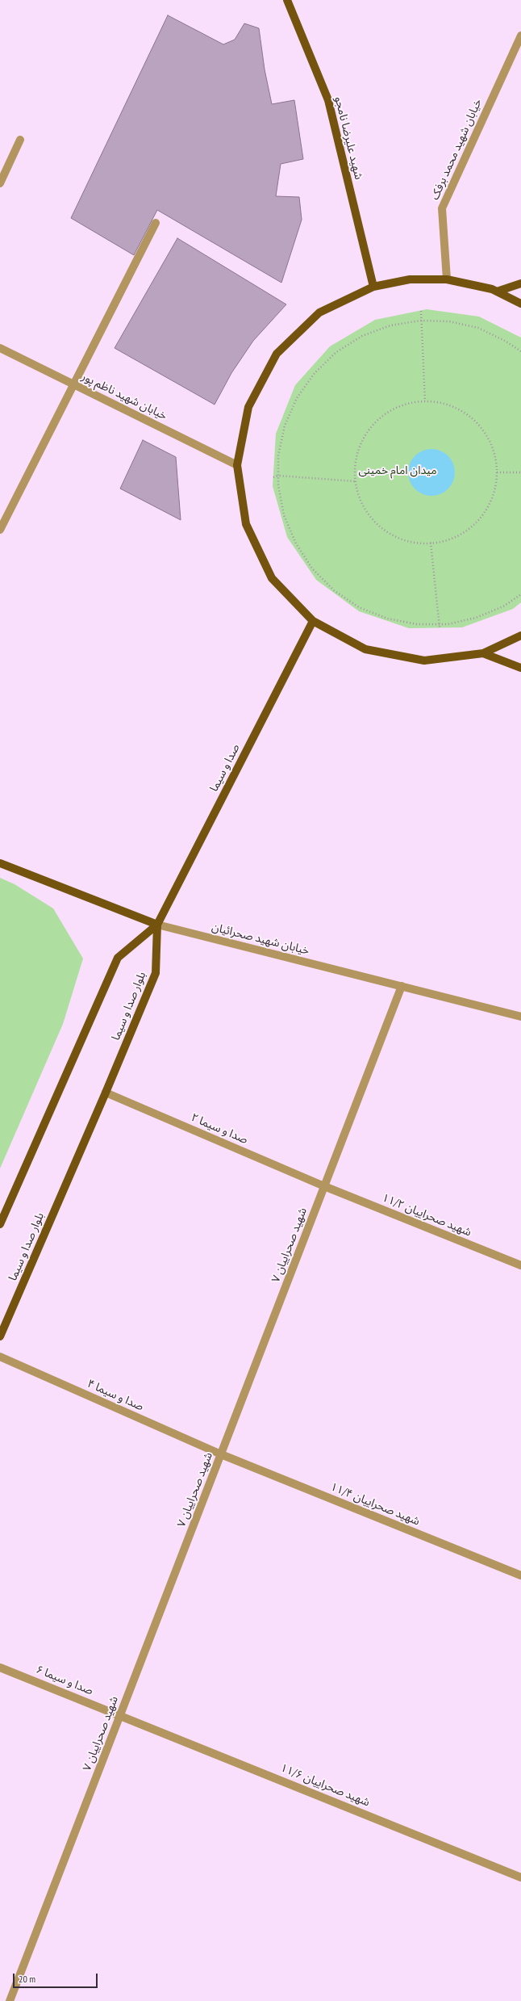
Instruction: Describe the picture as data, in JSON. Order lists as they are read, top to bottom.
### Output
{
  "streets": {
    "main road": [
      "شهید علیرضا نامجو",
      "صدا و سیما",
      "خیابان شهید صحرائیان",
      "بلوار صدا و سیما"
    ],
    "street": [
      "خیابان شهید محمد برفک",
      "خیابان شهید ناظم پور",
      "صدا و سیما ۲",
      "شهید صحراییان ۱۱/۲",
      "شهید صحراییان ۷",
      "صدا و سیما ۴",
      "شهید صحراییان ۱۱/۴",
      "صدا و سیما ۶",
      "شهید صحراییان ۱۱/۶"
    ]
  },
  "crossings": [
    ["صدا و سیما", "خیابان شهید صحرائیان"],
    ["صدا و سیما", "بلوار صدا و سیما"],
    ["خیابان شهید صحرائیان", "بلوار صدا و سیما"],
    ["خیابان شهید صحرائیان", "شهید صحراییان ۷"],
    ["بلوار صدا و سیما", "صدا و سیما ۲"],
    ["صدا و سیما ۲", "شهید صحراییان ۱۱/۲"],
    ["صدا و سیما ۲", "شهید صحراییان ۷"],
    ["شهید صحراییان ۱۱/۲", "شهید صحراییان ۷"],
    ["شهید صحراییان ۷", "صدا و سیما ۴"],
    ["شهید صحراییان ۷", "شهید صحراییان ۱۱/۴"],
    ["شهید صحراییان ۷", "صدا و سیما ۶"],
    ["شهید صحراییان ۷", "شهید صحراییان ۱۱/۶"],
    ["صدا و سیما ۴", "شهید صحراییان ۱۱/۴"],
    ["صدا و سیما ۶", "شهید صحراییان ۱۱/۶"]
  ],
  "parks": ["میدان امام خمینی"],
  "scale_bar": "20 m"
}
